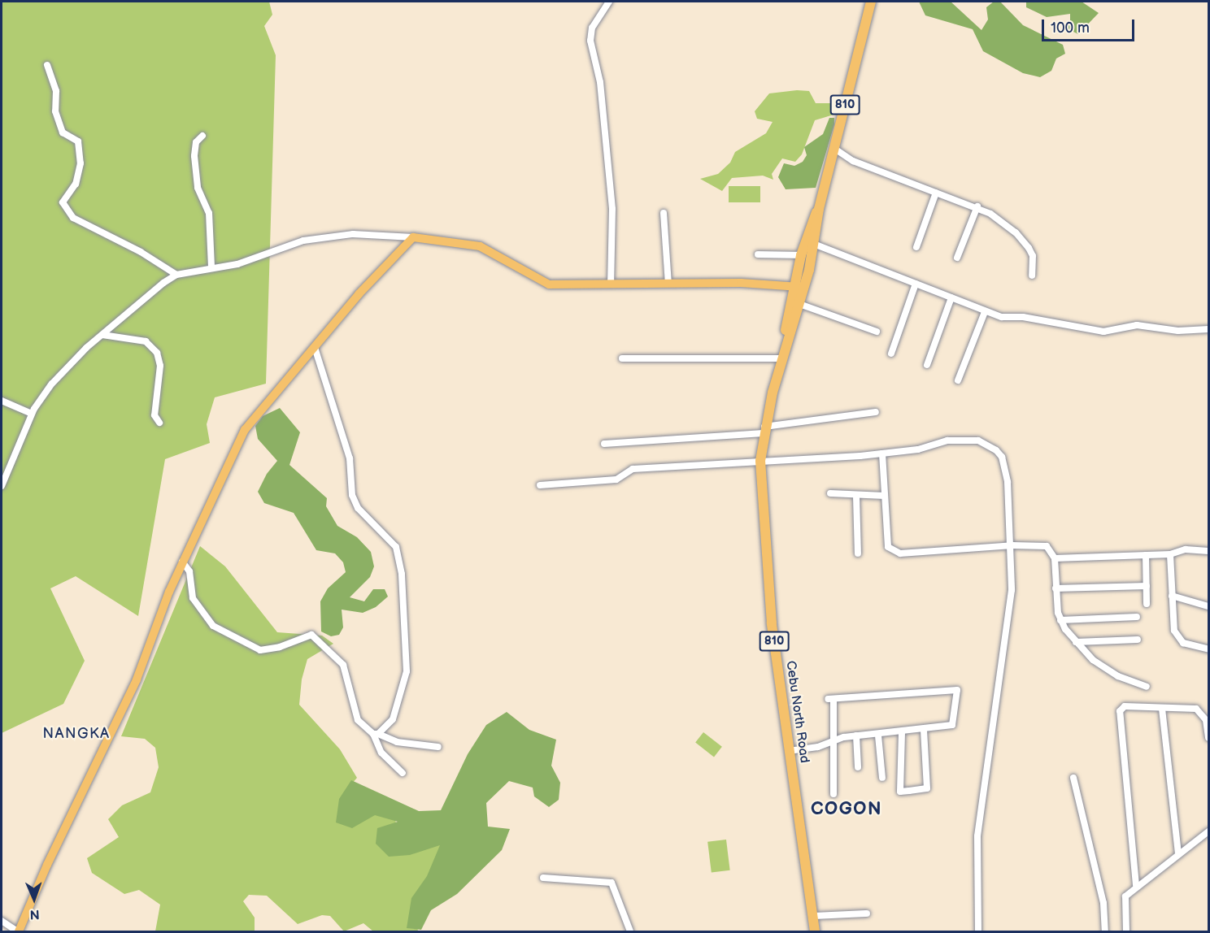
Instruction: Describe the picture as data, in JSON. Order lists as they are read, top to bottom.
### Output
{
  "streets": {
    "highway": ["810", "Cebu North Road"]
  },
  "districts": ["NANGKA", "COGON"],
  "scale_bar": "100 m",
  "north": "bottom"
}
